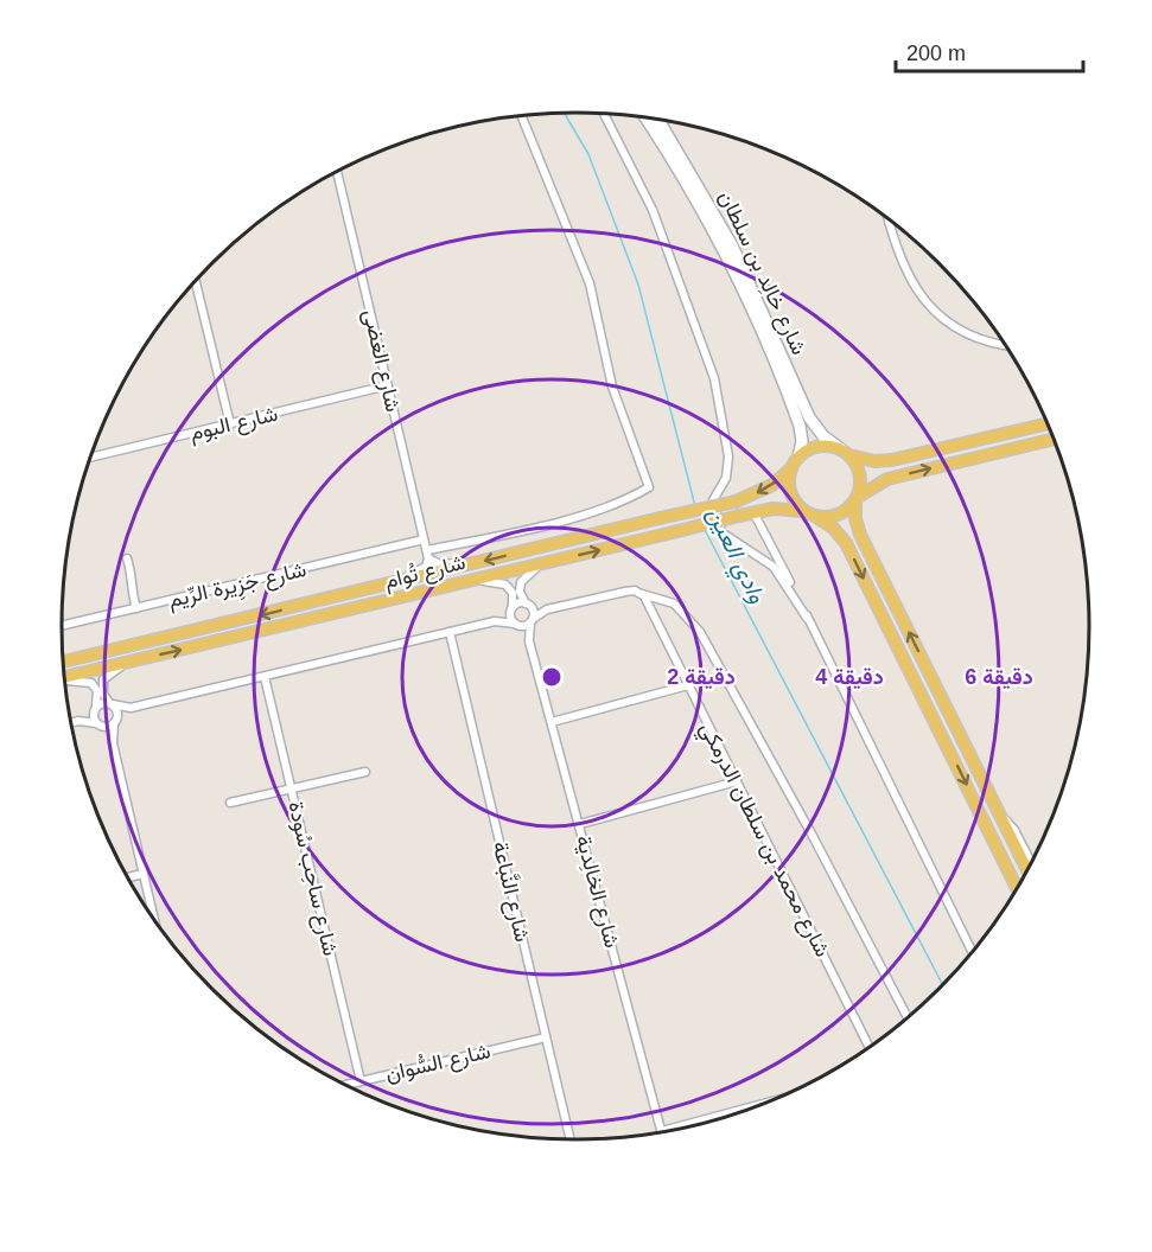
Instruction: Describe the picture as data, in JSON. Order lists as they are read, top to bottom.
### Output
{
  "streets": {
    "main road": ["شارع تُوام"],
    "street": [
      "شارع خالِد بن سلطان",
      "شارع الغضى",
      "شارع البوم",
      "شارع جَزِيرة الرِّيم",
      "شارع محمد بن سلطان الدرمكي",
      "شارع ساحِب سُودة",
      "شارع النَّباعة",
      "شارع الخالِدية",
      "شارع السُّوان"
    ]
  },
  "crossings": [
    ["شارع خالِد بن سلطان", "شارع تُوام"],
    ["شارع الغضى", "شارع البوم"],
    ["شارع الغضى", "شارع جَزِيرة الرِّيم"],
    ["شارع ساحِب سُودة", "شارع السُّوان"],
    ["شارع النَّباعة", "شارع السُّوان"]
  ],
  "water": ["وادي العين"],
  "scale_bar": "200 m",
  "rings": ["2 دقيقة", "4 دقيقة", "6 دقيقة"]
}
